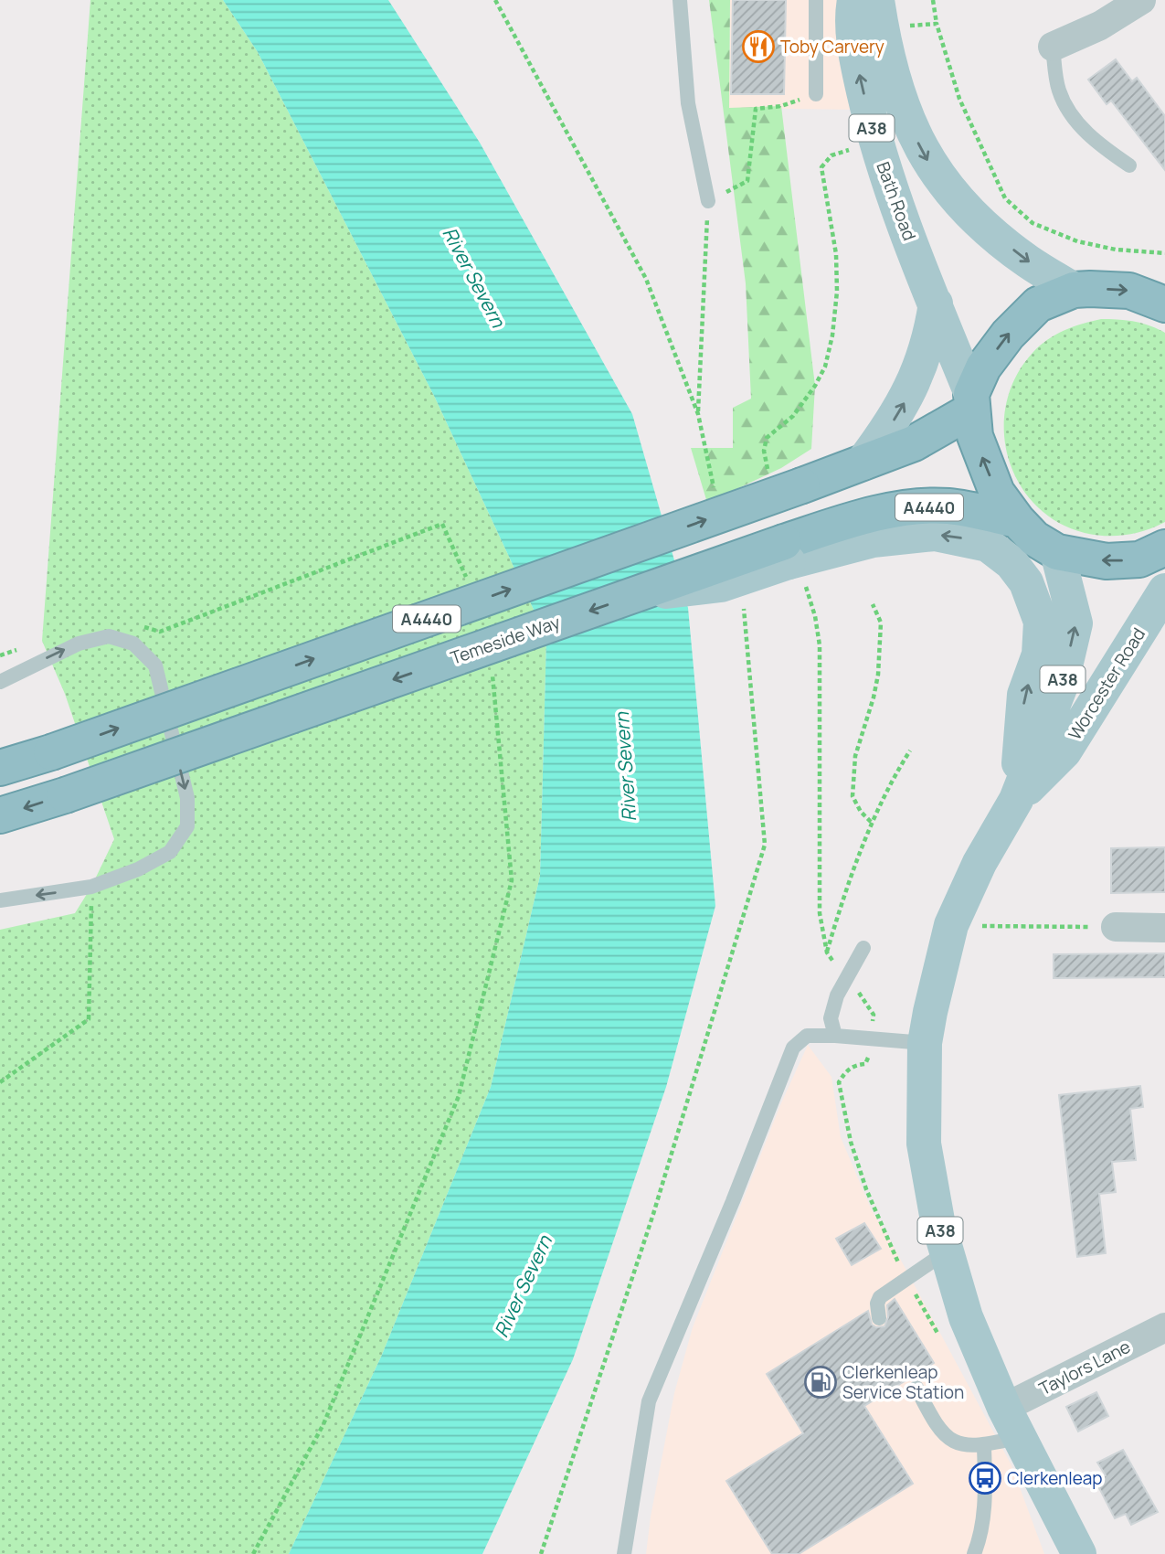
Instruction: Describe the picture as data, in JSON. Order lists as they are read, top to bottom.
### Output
{
  "streets": {
    "highway": ["A4440", "Temeside Way"],
    "main road": ["A38", "Bath Road", "Worcester Road"],
    "street": ["Taylors Lane"]
  },
  "crossings": [
    ["A38", "Worcester Road"],
    ["A38", "Taylors Lane"],
    ["Bath Road", "A4440"],
    ["Worcester Road", "Taylors Lane"]
  ],
  "one_way": ["Bath Road"],
  "water": ["River Severn"],
  "places": {
    "restaurant": ["Toby Carvery"],
    "fuel station": ["Clerkenleap Service Station"],
    "bus stop": ["Clerkenleap"]
  }
}
